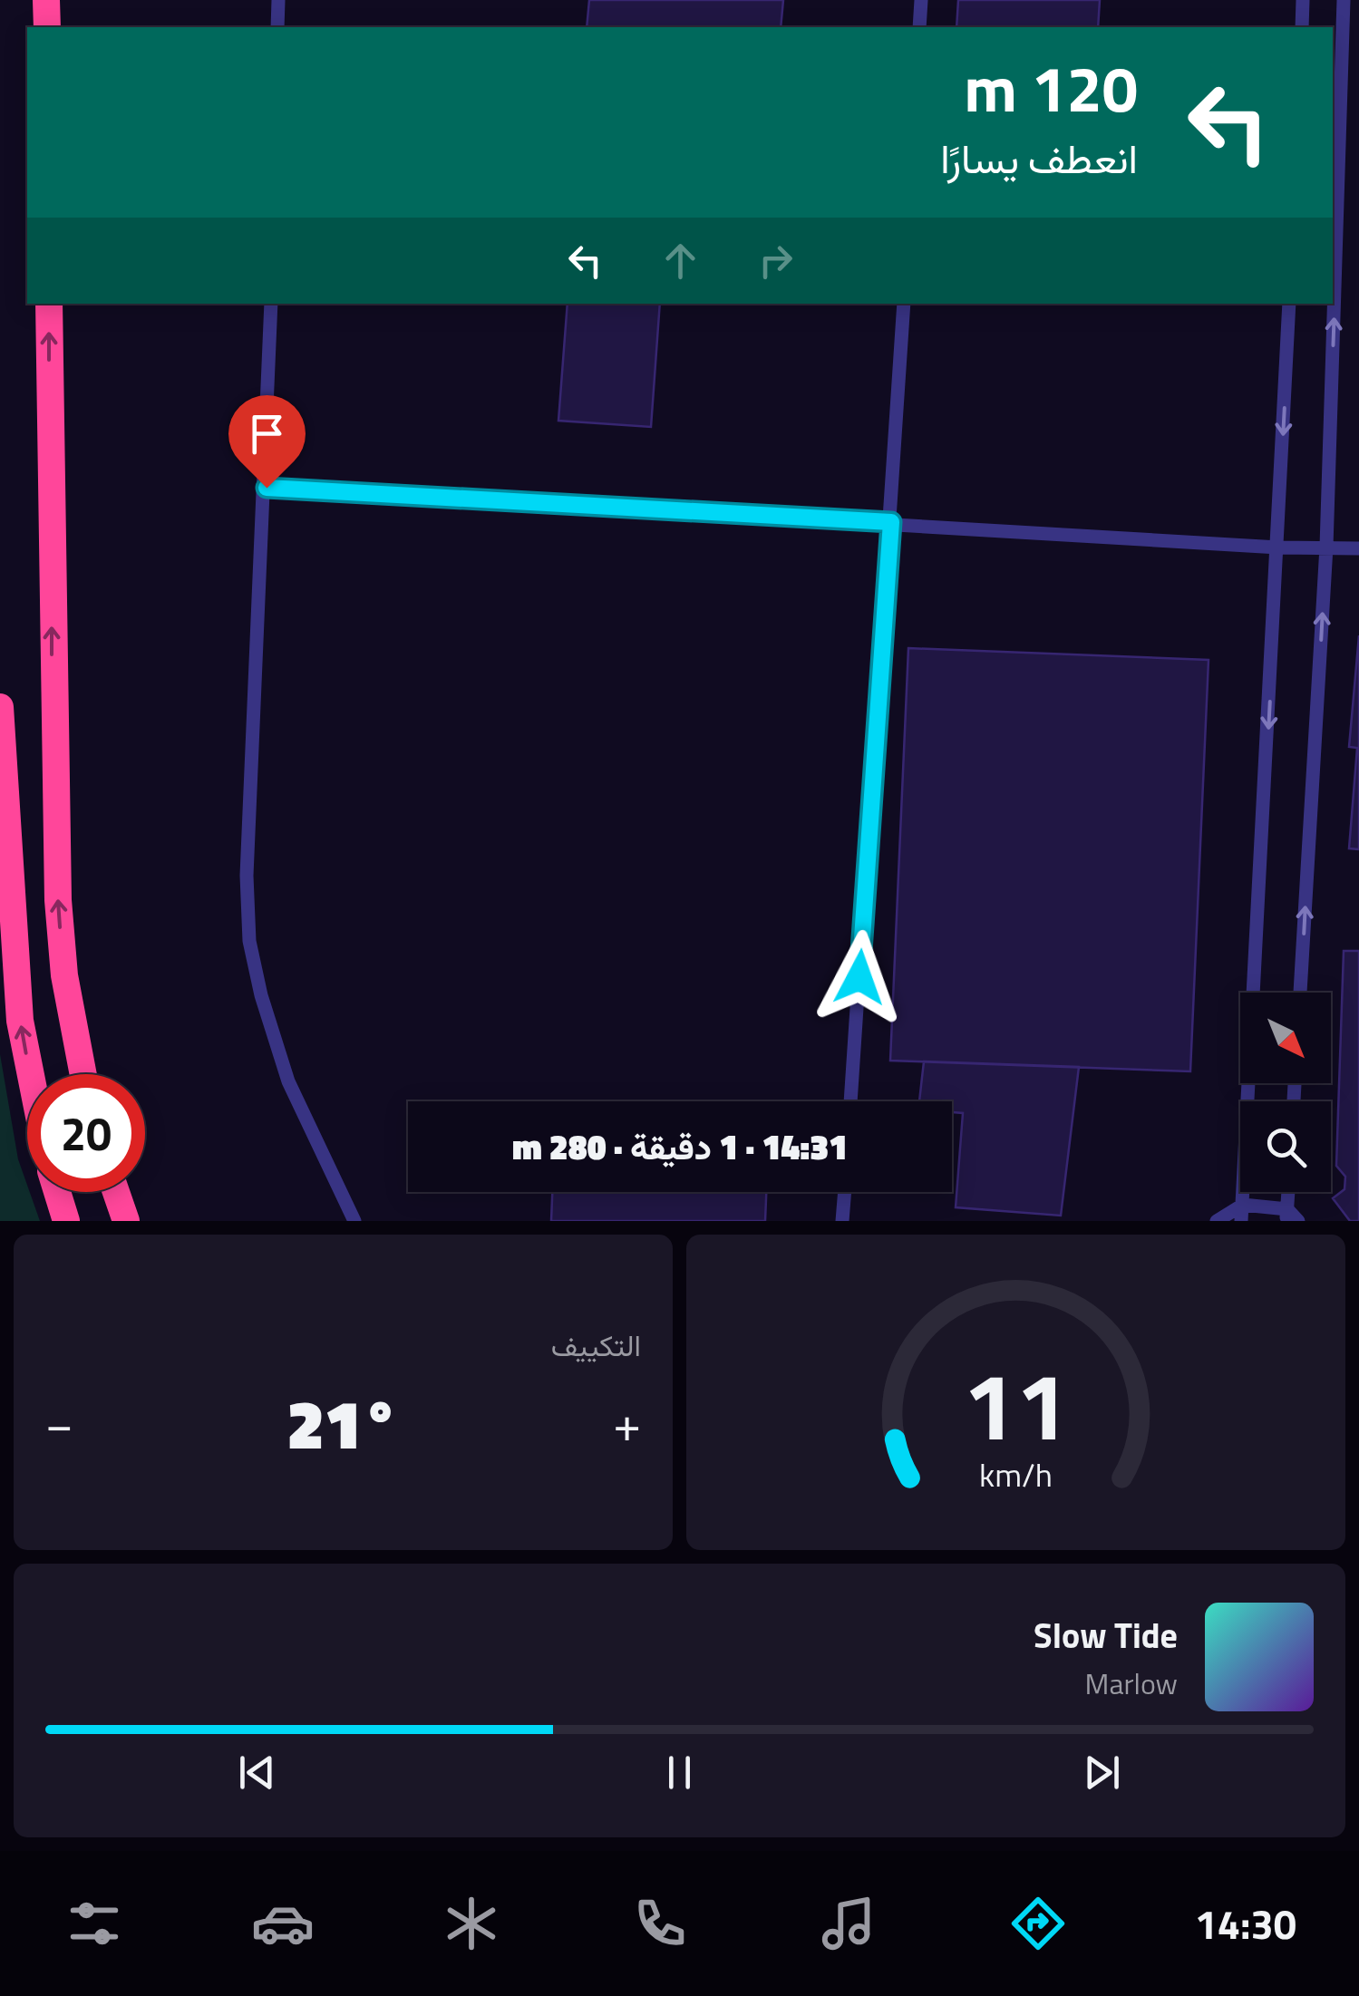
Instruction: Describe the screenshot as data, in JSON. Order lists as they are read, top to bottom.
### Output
{
  "north": "bottom right",
  "page": {
    "turn": ["120 m", "انعطف يسارًا"],
    "limit": "20",
    "trip": "14:31 · 1 دقيقة · 280 m",
    "tile": "التكييف",
    "heat": ["−", "21°", "+"],
    "song": ["Slow Tide", "Marlow"],
    "tabs": "14:30",
    "gauge": ["11", "km/h"]
  }
}
